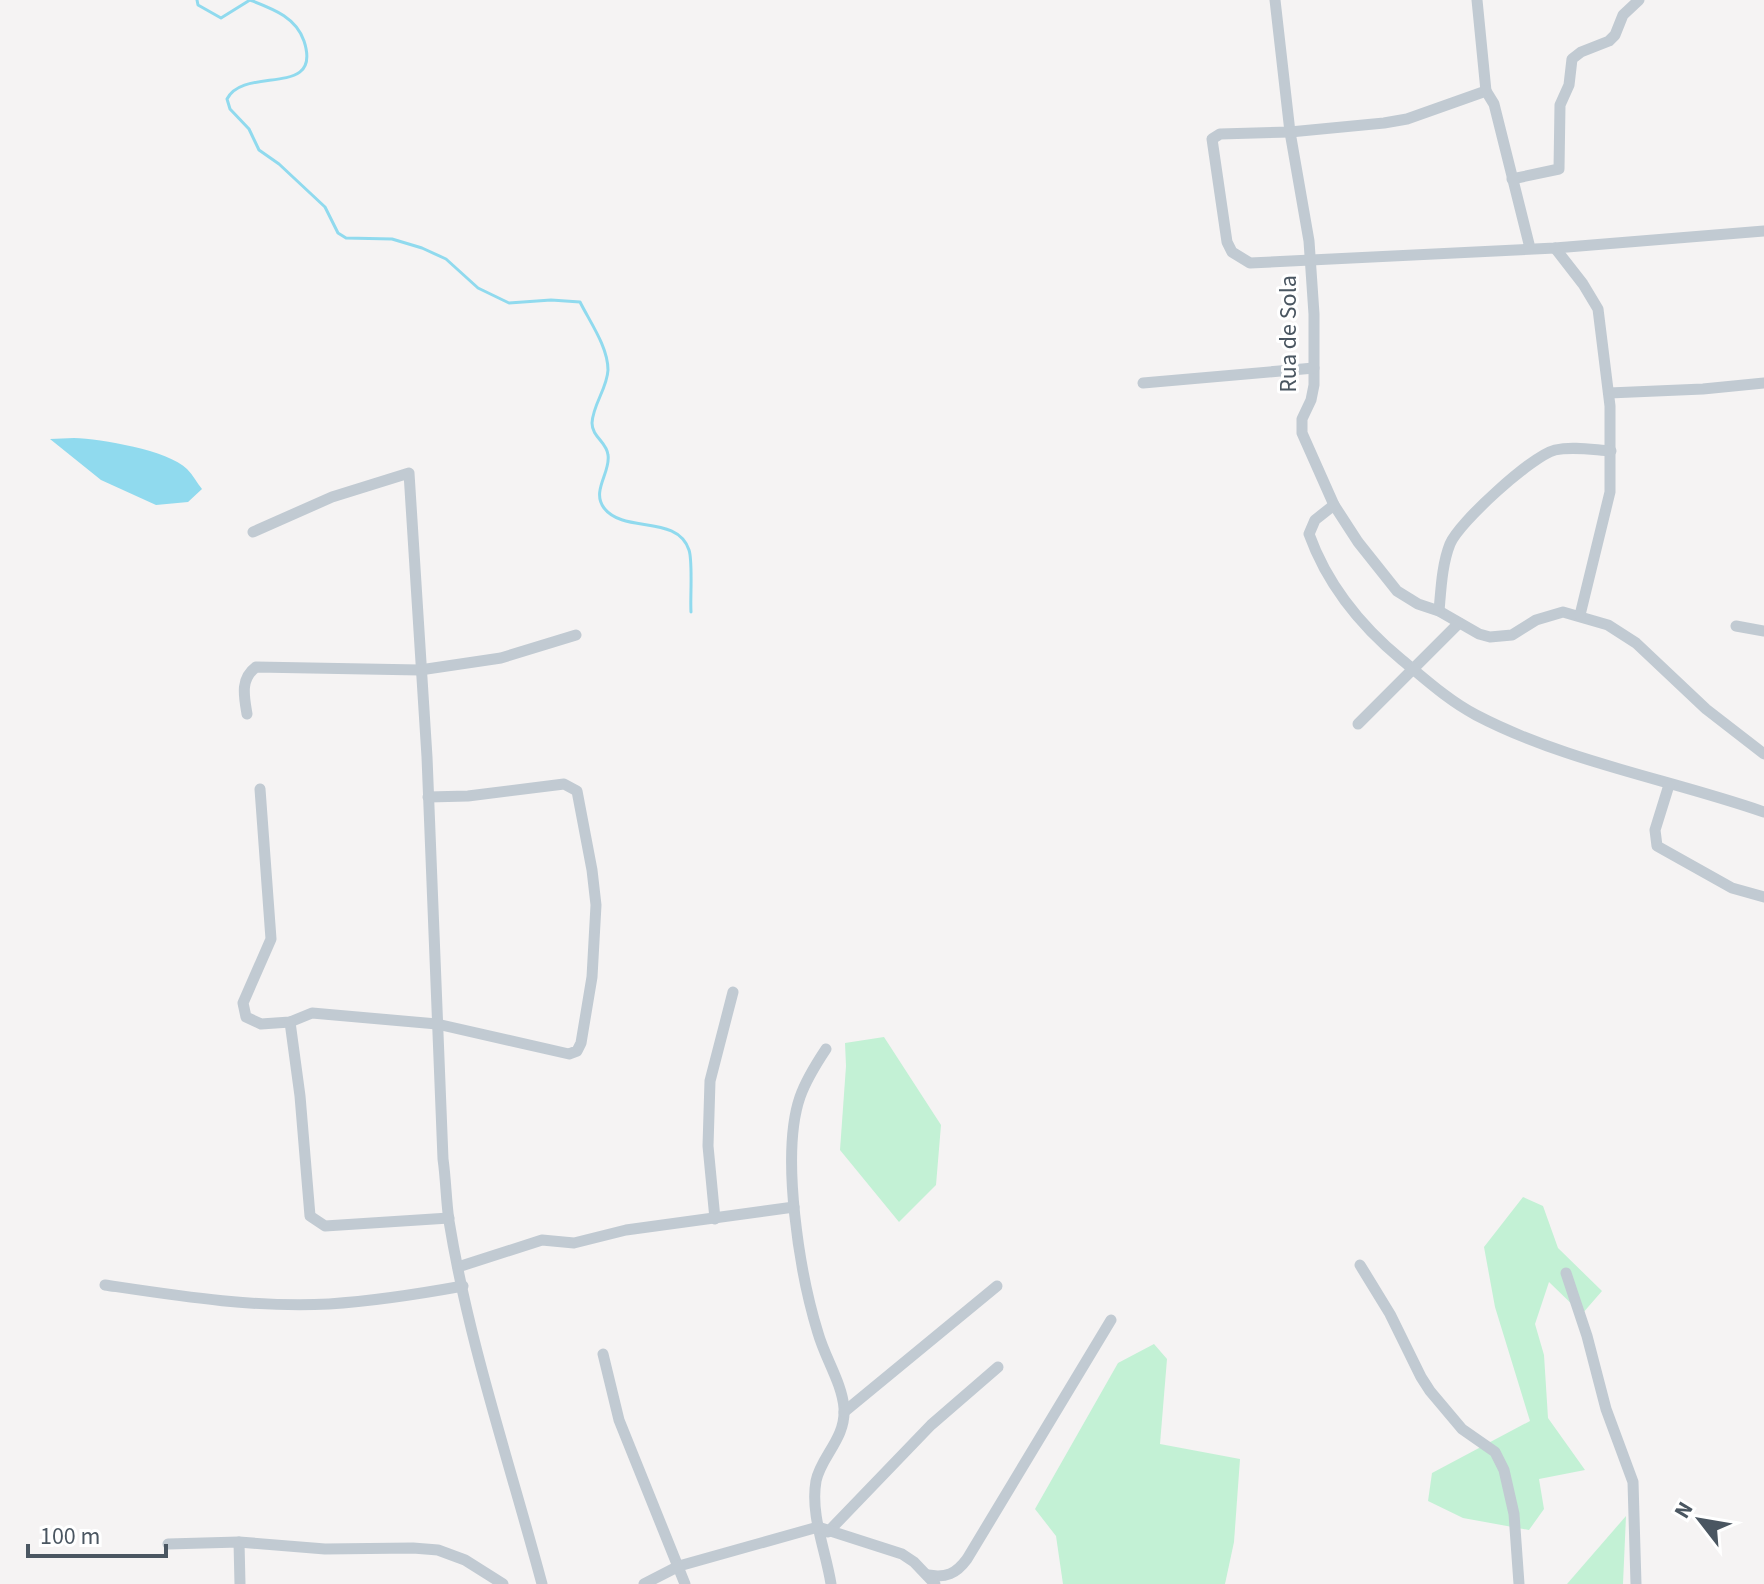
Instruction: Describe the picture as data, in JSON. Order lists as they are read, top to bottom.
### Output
{
  "streets": {
    "street": ["Rua de Sola"]
  },
  "scale_bar": "100 m",
  "north": "top left"
}
